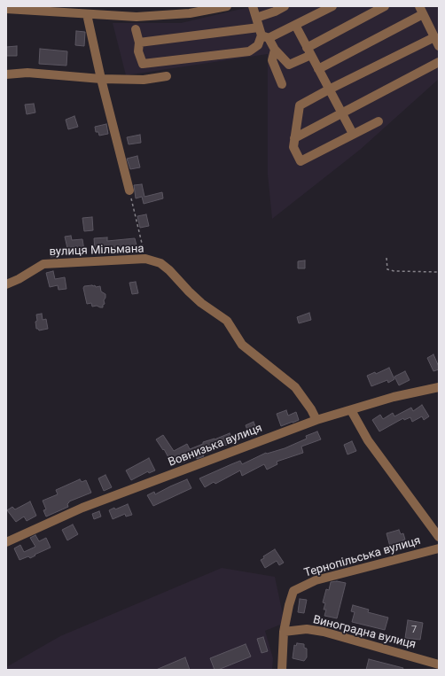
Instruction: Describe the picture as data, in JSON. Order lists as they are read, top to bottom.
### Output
{
  "streets": {
    "street": [
      "вулиця Мільмана",
      "Вовнизька вулиця",
      "Тернопільська вулиця",
      "Виноградна вулиця"
    ]
  },
  "crossings": [
    ["вулиця Мільмана", "Вовнизька вулиця"],
    ["Тернопільська вулиця", "Виноградна вулиця"]
  ],
  "house_numbers": ["7"]
}
